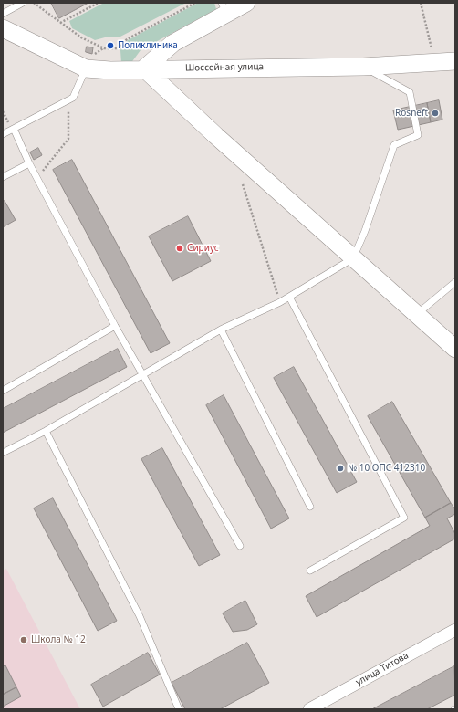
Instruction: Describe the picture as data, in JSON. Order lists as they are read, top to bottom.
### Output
{
  "streets": {
    "street": ["Шоссейная улица", "улица Титова"]
  },
  "places": [
    "Поликлиника",
    "Rosneft",
    "Сириус",
    "№ 10 ОПС 412310",
    "Школа № 12"
  ]
}
